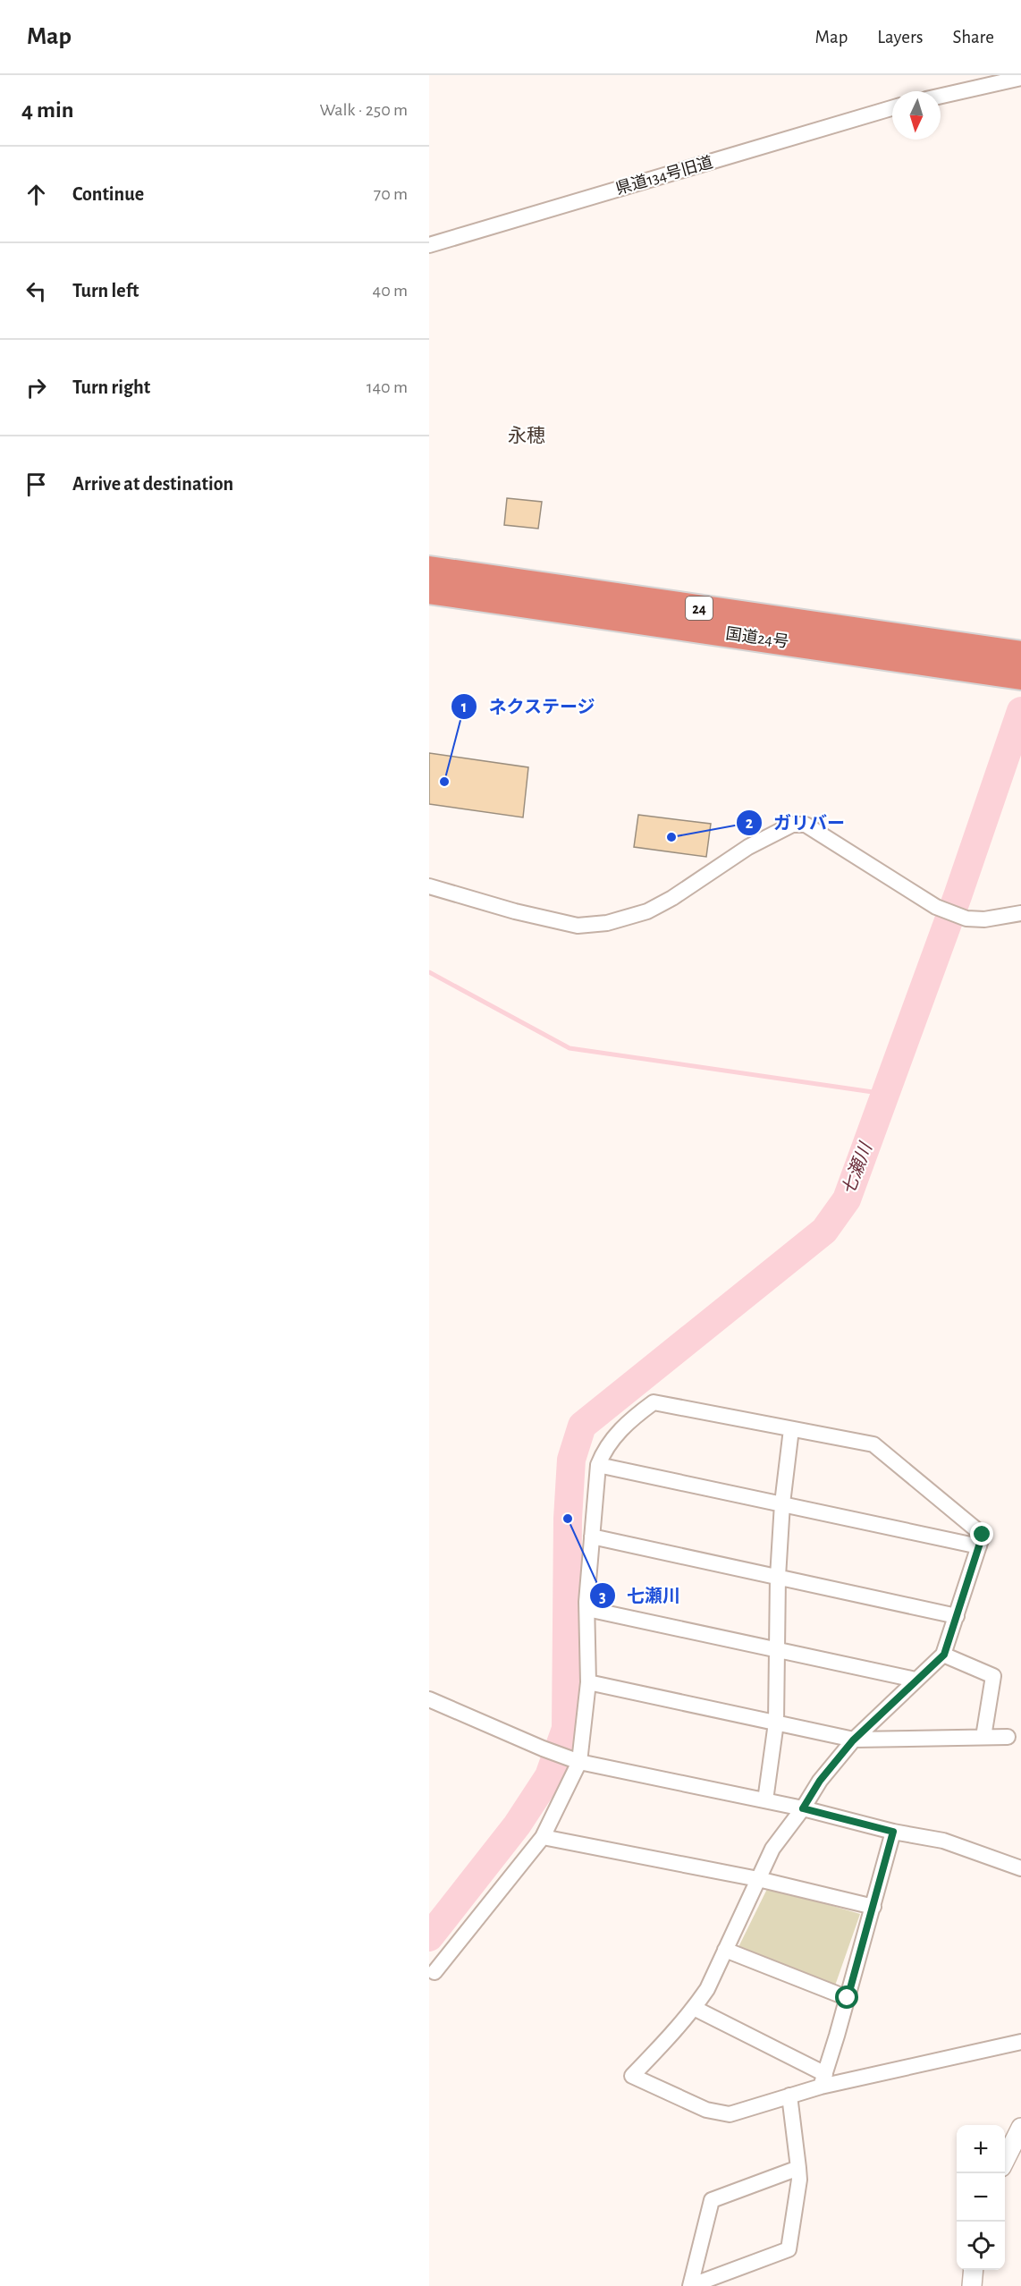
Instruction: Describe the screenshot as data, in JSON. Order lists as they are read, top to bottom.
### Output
{
  "streets": {
    "highway": ["24", "国道24号"],
    "street": ["県道134号旧道"]
  },
  "districts": ["永穂"],
  "water": ["七瀬川"],
  "places": ["ネクステージ", "ガリバー", "七瀬川"],
  "north": "bottom",
  "page": {
    "header": "Map",
    "nav": ["Map", "Layers", "Share"],
    "heading": ["4 min", "Walk · 250 m"],
    "list": [
      ["Continue", "70 m"],
      ["Turn left", "40 m"],
      ["Turn right", "140 m"],
      "Arrive at destination"
    ],
    "map_buttons": ["+", "−"]
  }
}
